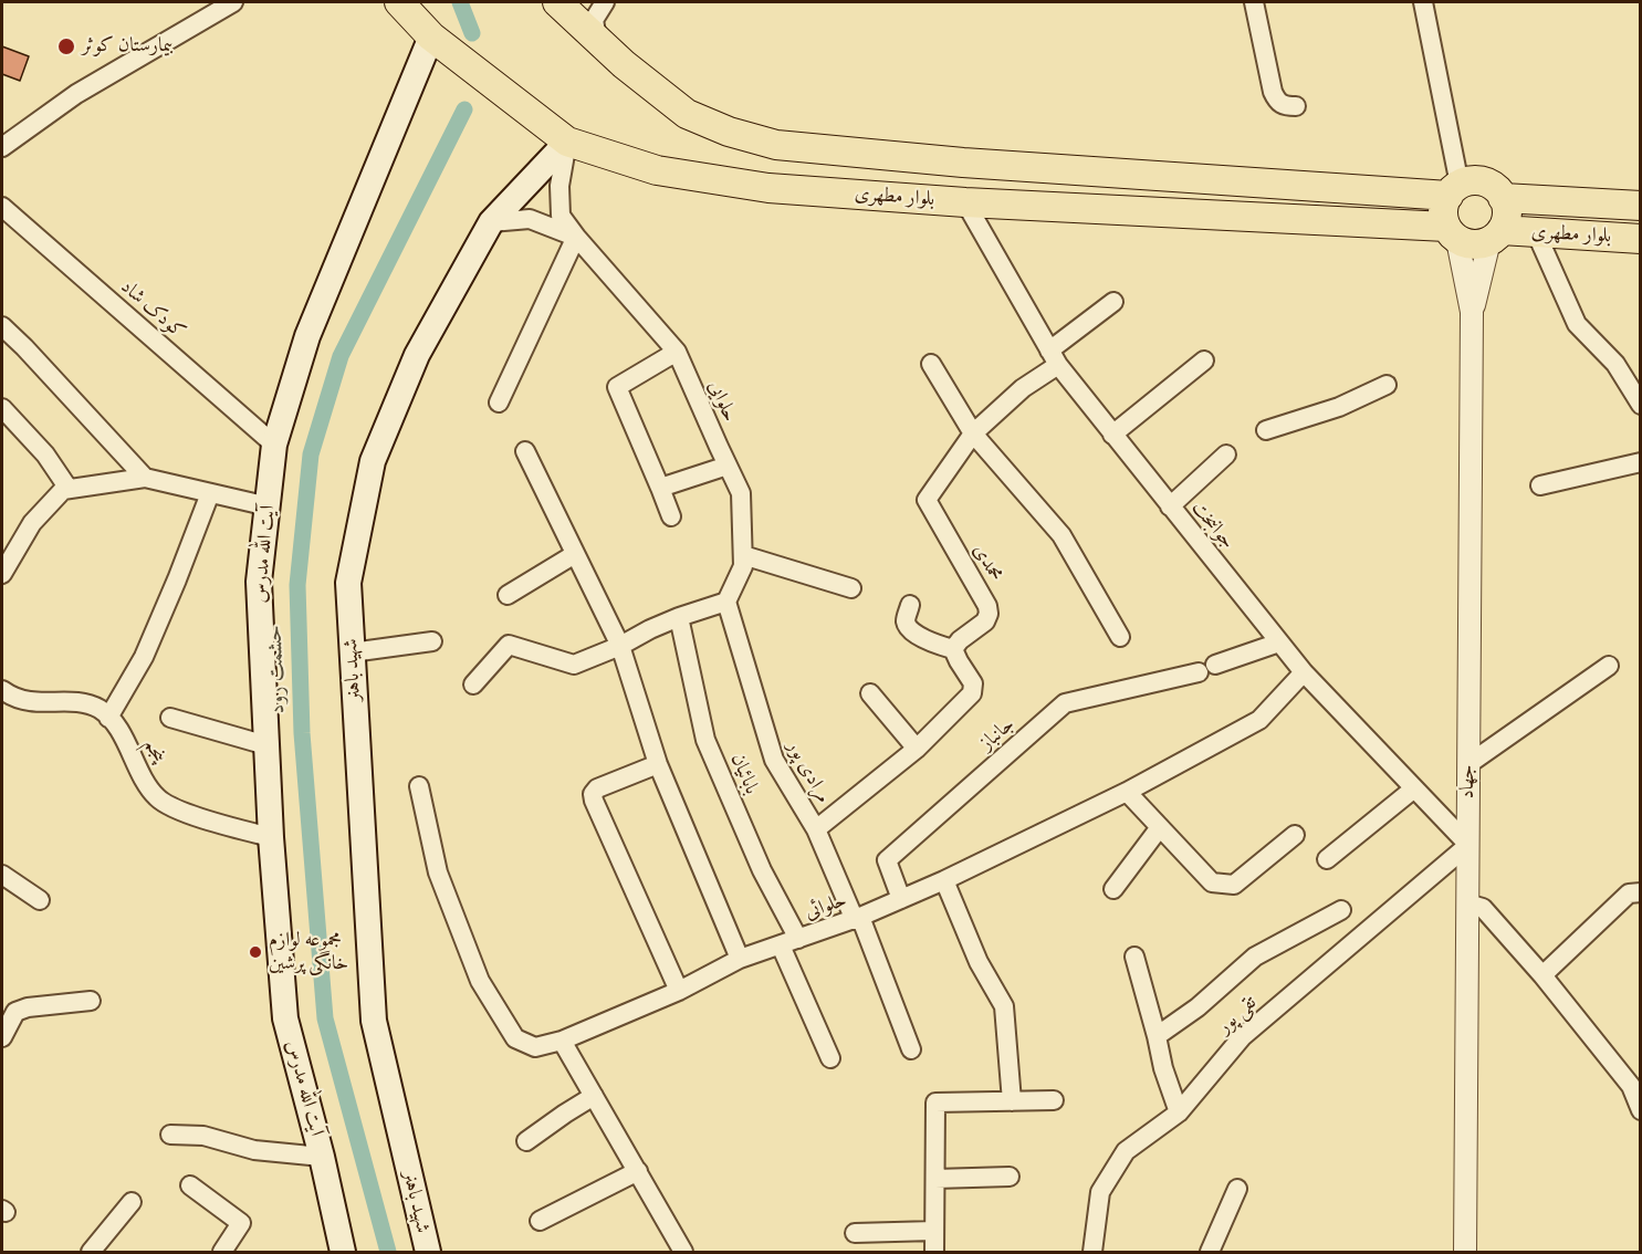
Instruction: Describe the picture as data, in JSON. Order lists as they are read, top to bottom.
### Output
{
  "streets": {
    "main road": ["بلوار مطهری", "آیت الله مدرس", "شهید باهنر"],
    "street": [
      "کودک شاد",
      "حلوایی",
      "جوانبخت",
      "محمدی",
      "جانباز",
      "پنجم",
      "مرادی پور",
      "بابائیان",
      "جهاد",
      "حلوائی",
      "تقی پور"
    ]
  },
  "crossings": [
    ["بلوار مطهری", "حلوایی"],
    ["بلوار مطهری", "جوانبخت"],
    ["بلوار مطهری", "آیت الله مدرس"],
    ["بلوار مطهری", "شهید باهنر"],
    ["کودک شاد", "آیت الله مدرس"],
    ["حلوایی", "شهید باهنر"],
    ["حلوایی", "مرادی پور"],
    ["جوانبخت", "محمدی"],
    ["جوانبخت", "جانباز"],
    ["جوانبخت", "جهاد"],
    ["جوانبخت", "حلوائی"],
    ["جوانبخت", "تقی پور"],
    ["آیت الله مدرس", "پنجم"],
    ["جانباز", "حلوائی"],
    ["مرادی پور", "حلوائی"],
    ["بابائیان", "حلوائی"],
    ["جهاد", "تقی پور"]
  ],
  "water": ["حشمت رود"],
  "places": ["بیمارستان کوثر", "مجموعه لوازم خانگی پرشین"]
}
